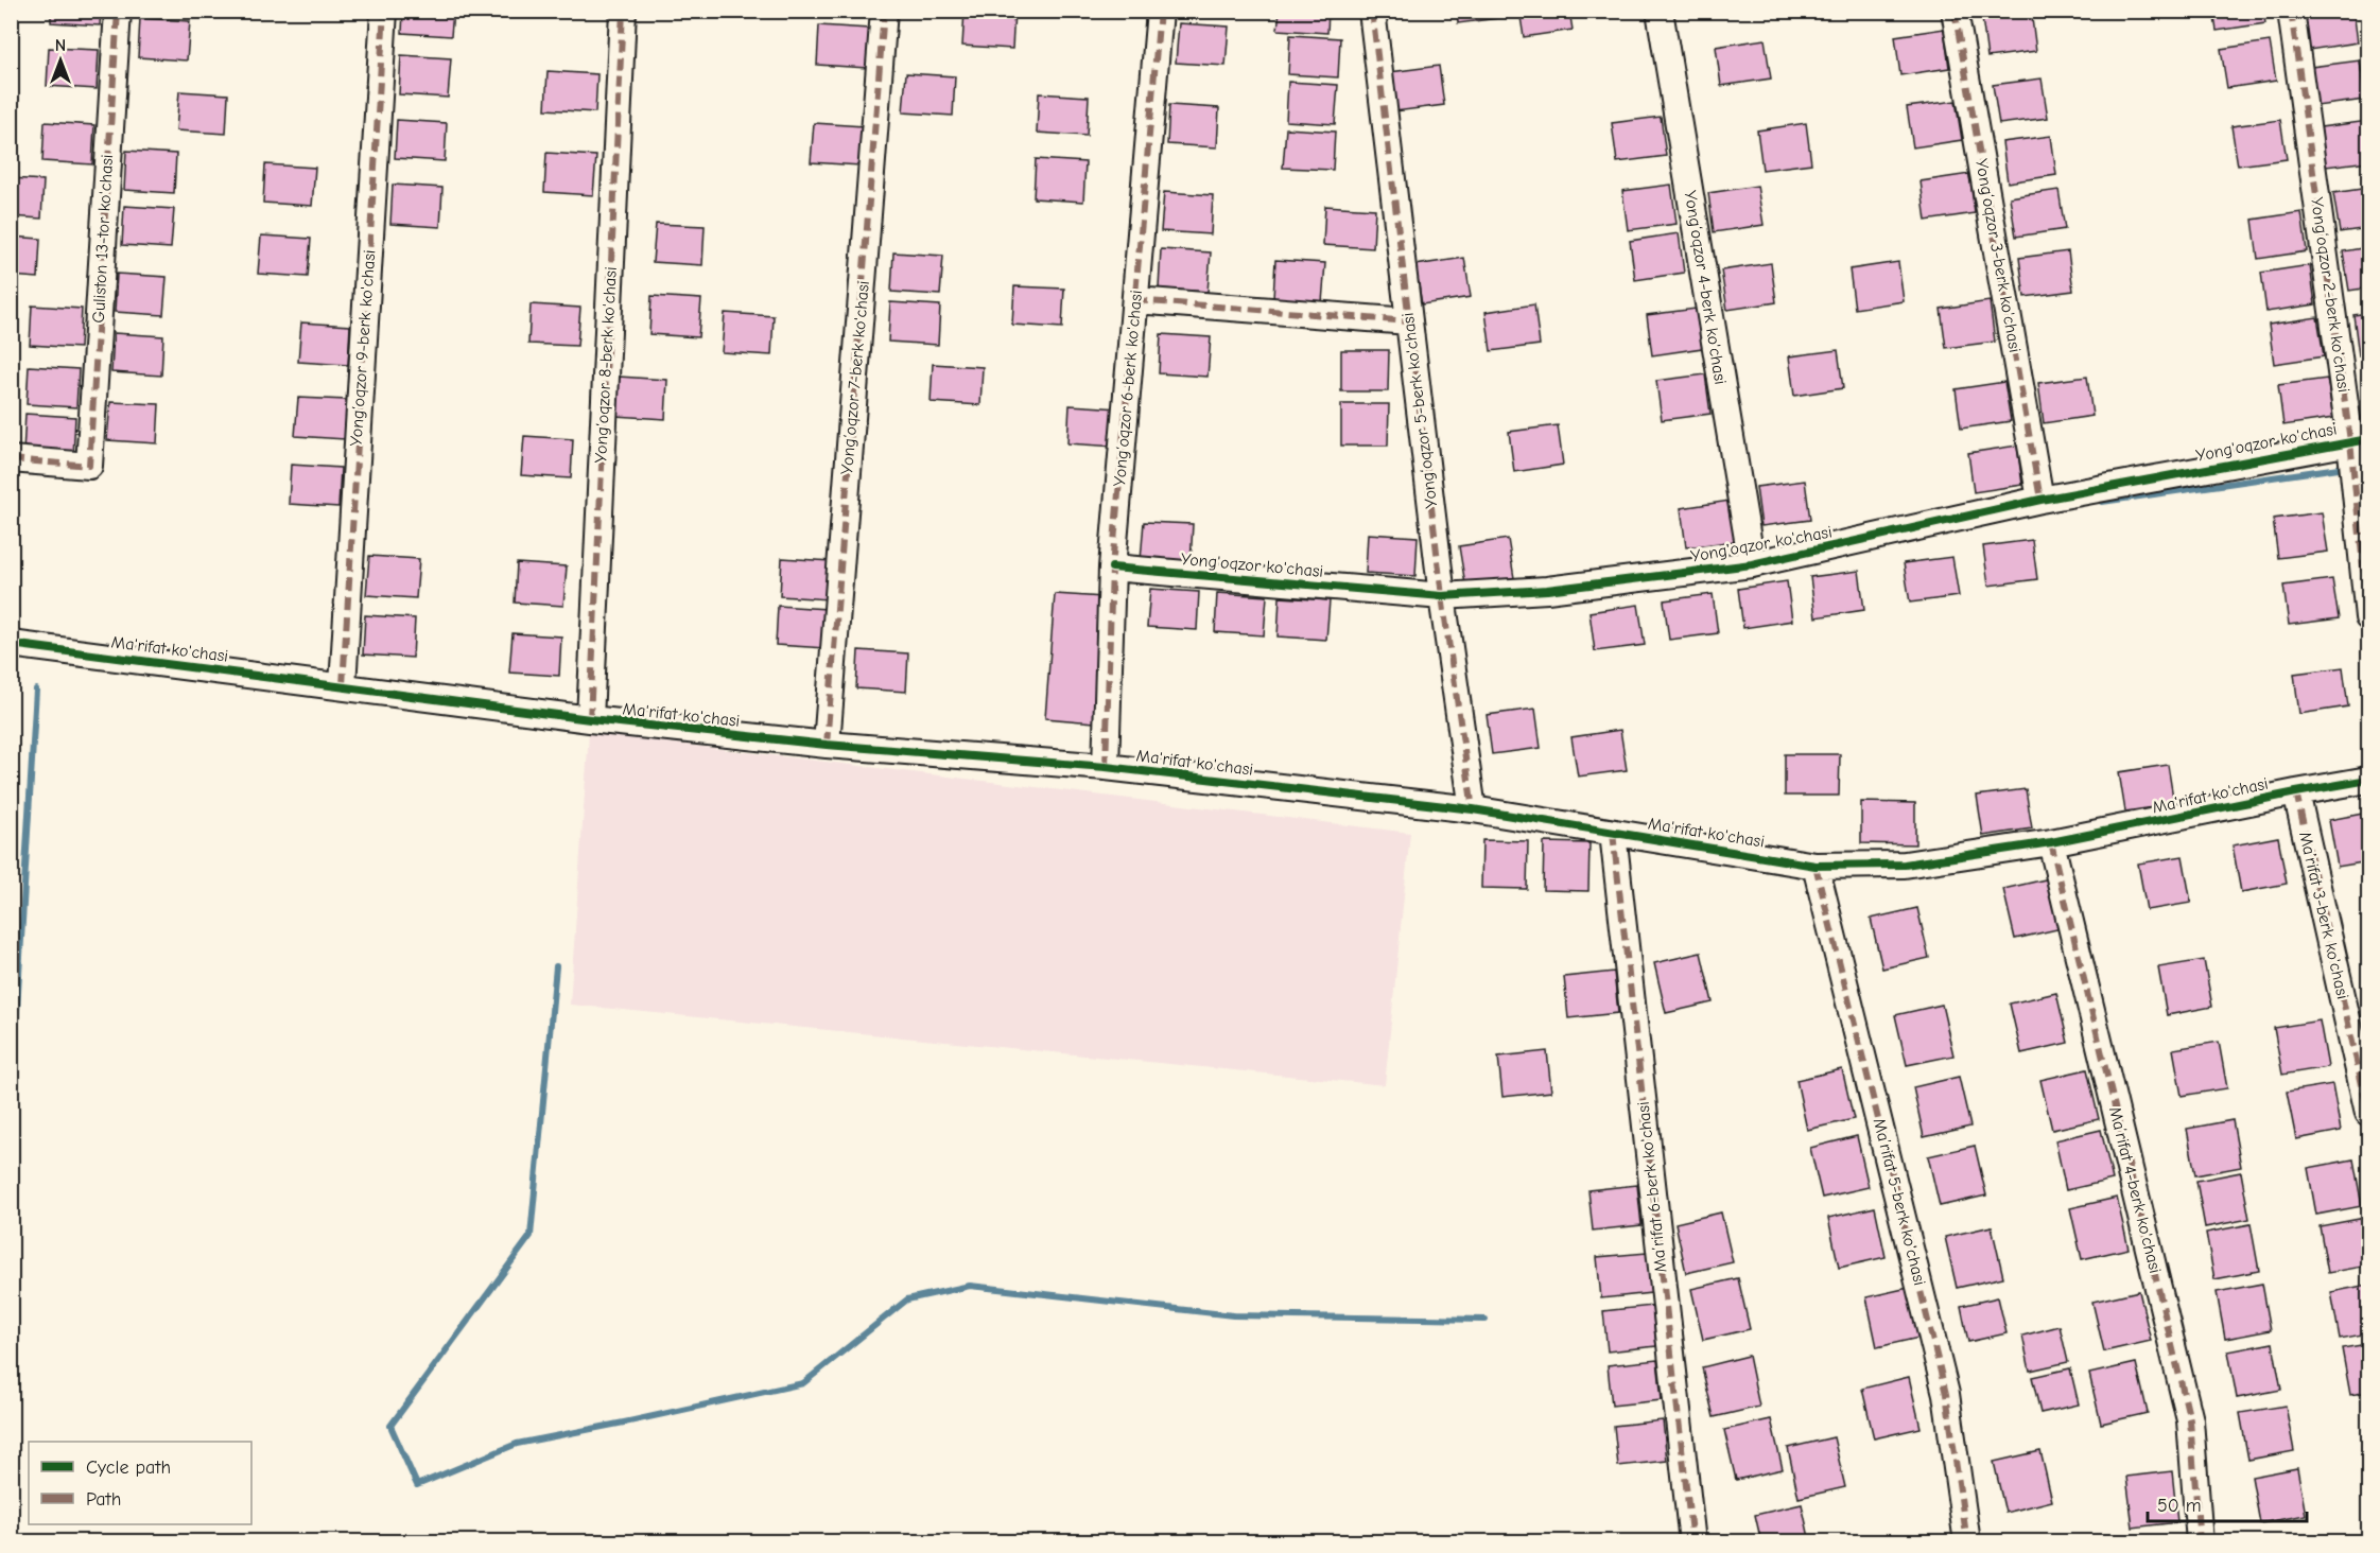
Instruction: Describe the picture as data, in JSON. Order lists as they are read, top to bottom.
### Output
{
  "streets": {
    "street": [
      "Guliston 13-tor ko'chasi",
      "Yong‘oqzor 3-berk ko'chasi",
      "Yong‘oqzor 4-berk ko'chasi",
      "Yong‘oqzor 2-berk ko'chasi",
      "Yong‘oqzor 9-berk ko'chasi",
      "Yong‘oqzor 8-berk ko'chasi",
      "Yong‘oqzor 7-berk ko'chasi",
      "Yong‘oqzor 6-berk ko'chasi",
      "Yong‘oqzor 5-berk ko'chasi",
      "Yong'oqzor ko'chasi",
      "Ma'rifat ko'chasi",
      "Ma’rifat 3-berk ko'chasi",
      "Ma’rifat 6-berk ko'chasi",
      "Ma’rifat 4-berk ko'chasi",
      "Ma’rifat 5-berk ko'chasi"
    ]
  },
  "crossings": [
    ["Yong‘oqzor 3-berk ko'chasi", "Yong'oqzor ko'chasi"],
    ["Yong‘oqzor 4-berk ko'chasi", "Yong'oqzor ko'chasi"],
    ["Yong‘oqzor 2-berk ko'chasi", "Yong'oqzor ko'chasi"],
    ["Yong‘oqzor 9-berk ko'chasi", "Ma'rifat ko'chasi"],
    ["Yong‘oqzor 8-berk ko'chasi", "Ma'rifat ko'chasi"],
    ["Yong‘oqzor 7-berk ko'chasi", "Ma'rifat ko'chasi"],
    ["Yong‘oqzor 6-berk ko'chasi", "Yong'oqzor ko'chasi"],
    ["Yong‘oqzor 6-berk ko'chasi", "Ma'rifat ko'chasi"],
    ["Yong‘oqzor 5-berk ko'chasi", "Yong'oqzor ko'chasi"],
    ["Yong‘oqzor 5-berk ko'chasi", "Ma'rifat ko'chasi"],
    ["Ma'rifat ko'chasi", "Ma’rifat 3-berk ko'chasi"],
    ["Ma'rifat ko'chasi", "Ma’rifat 6-berk ko'chasi"],
    ["Ma'rifat ko'chasi", "Ma’rifat 4-berk ko'chasi"],
    ["Ma'rifat ko'chasi", "Ma’rifat 5-berk ko'chasi"]
  ],
  "legend": ["Cycle path", "Path"],
  "scale_bar": "50 m",
  "north": "top"
}
